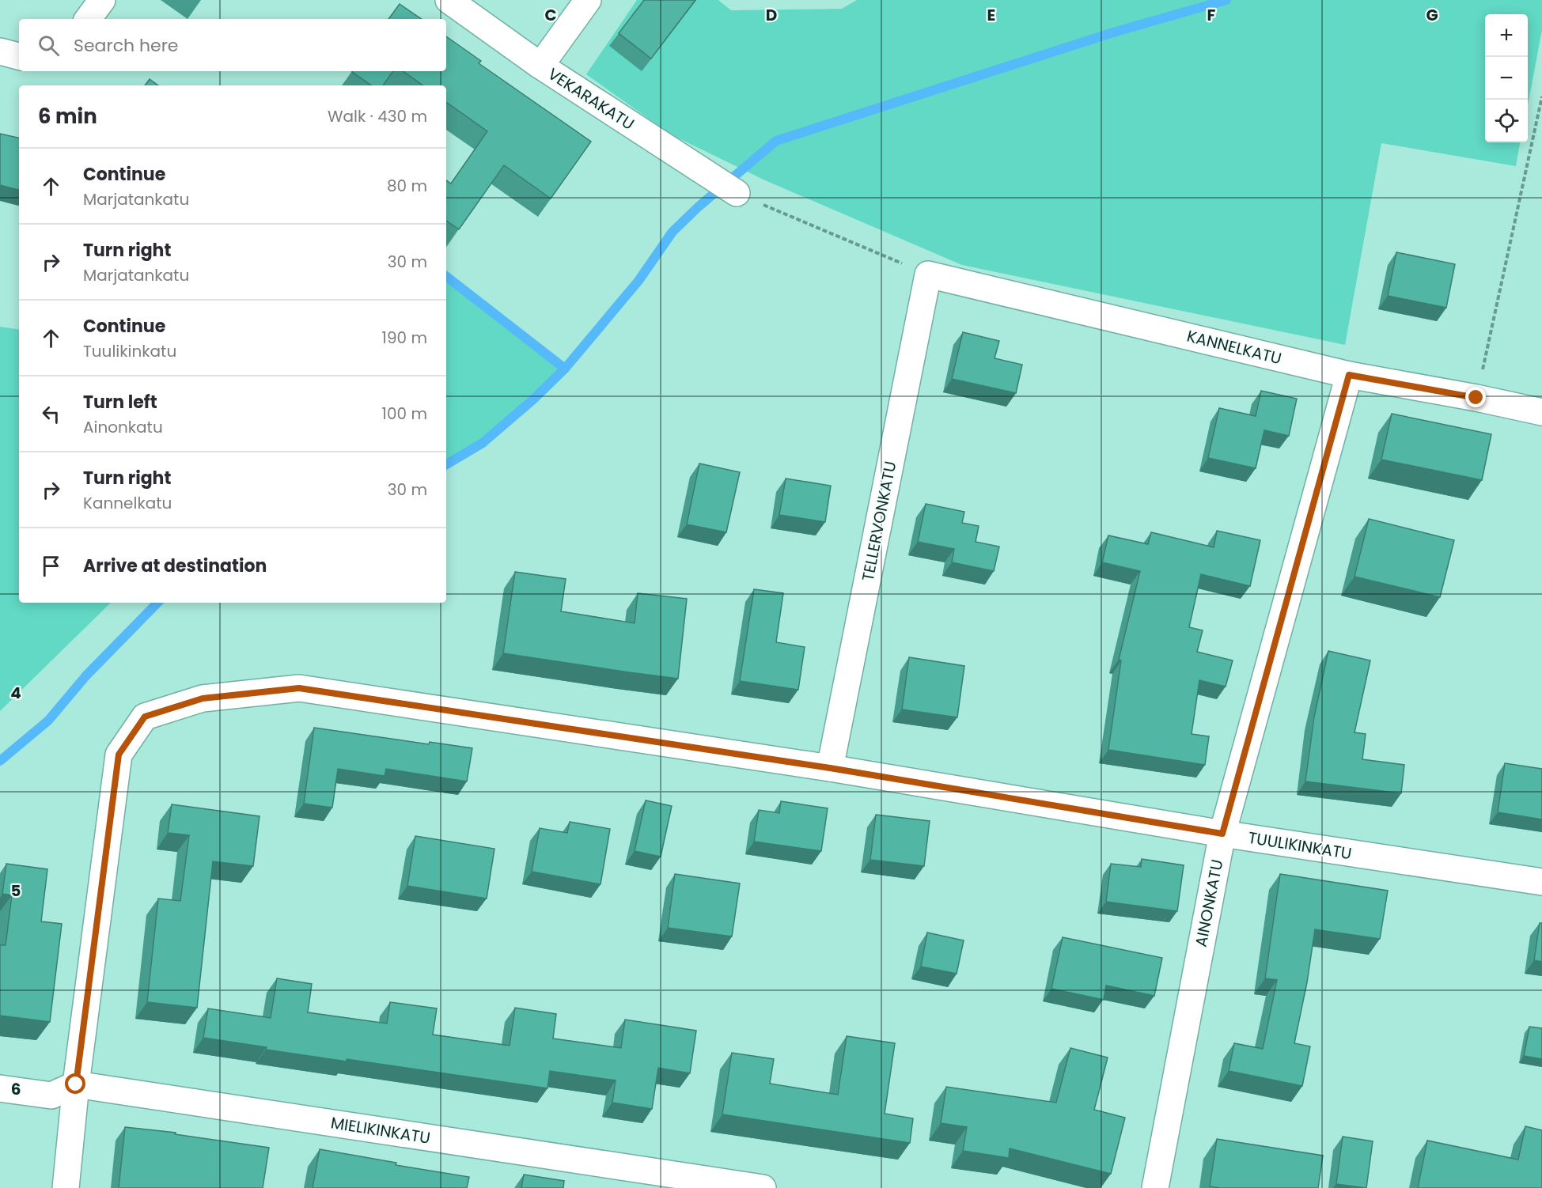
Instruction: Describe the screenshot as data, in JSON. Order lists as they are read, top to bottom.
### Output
{
  "streets": {
    "street": [
      "VEKARAKATU",
      "KANNELKATU",
      "TELLERVONKATU",
      "TUULIKINKATU",
      "AINONKATU",
      "MIELIKINKATU"
    ]
  },
  "crossings": [
    ["KANNELKATU", "TELLERVONKATU"],
    ["KANNELKATU", "AINONKATU"],
    ["TELLERVONKATU", "TUULIKINKATU"],
    ["TUULIKINKATU", "AINONKATU"],
    ["TUULIKINKATU", "MIELIKINKATU"]
  ],
  "page": {
    "map_buttons": ["+", "−"],
    "search": "Search here",
    "heading": ["6 min", "Walk · 430 m"],
    "list": [
      ["Continue", "Marjatankatu", "80 m"],
      ["Turn right", "Marjatankatu", "30 m"],
      ["Continue", "Tuulikinkatu", "190 m"],
      ["Turn left", "Ainonkatu", "100 m"],
      ["Turn right", "Kannelkatu", "30 m"],
      "Arrive at destination"
    ]
  },
  "grid": {
    "columns": [
      "C",
      "D",
      "E",
      "F",
      "G"
    ],
    "rows": ["4", "5", "6"]
  }
}
